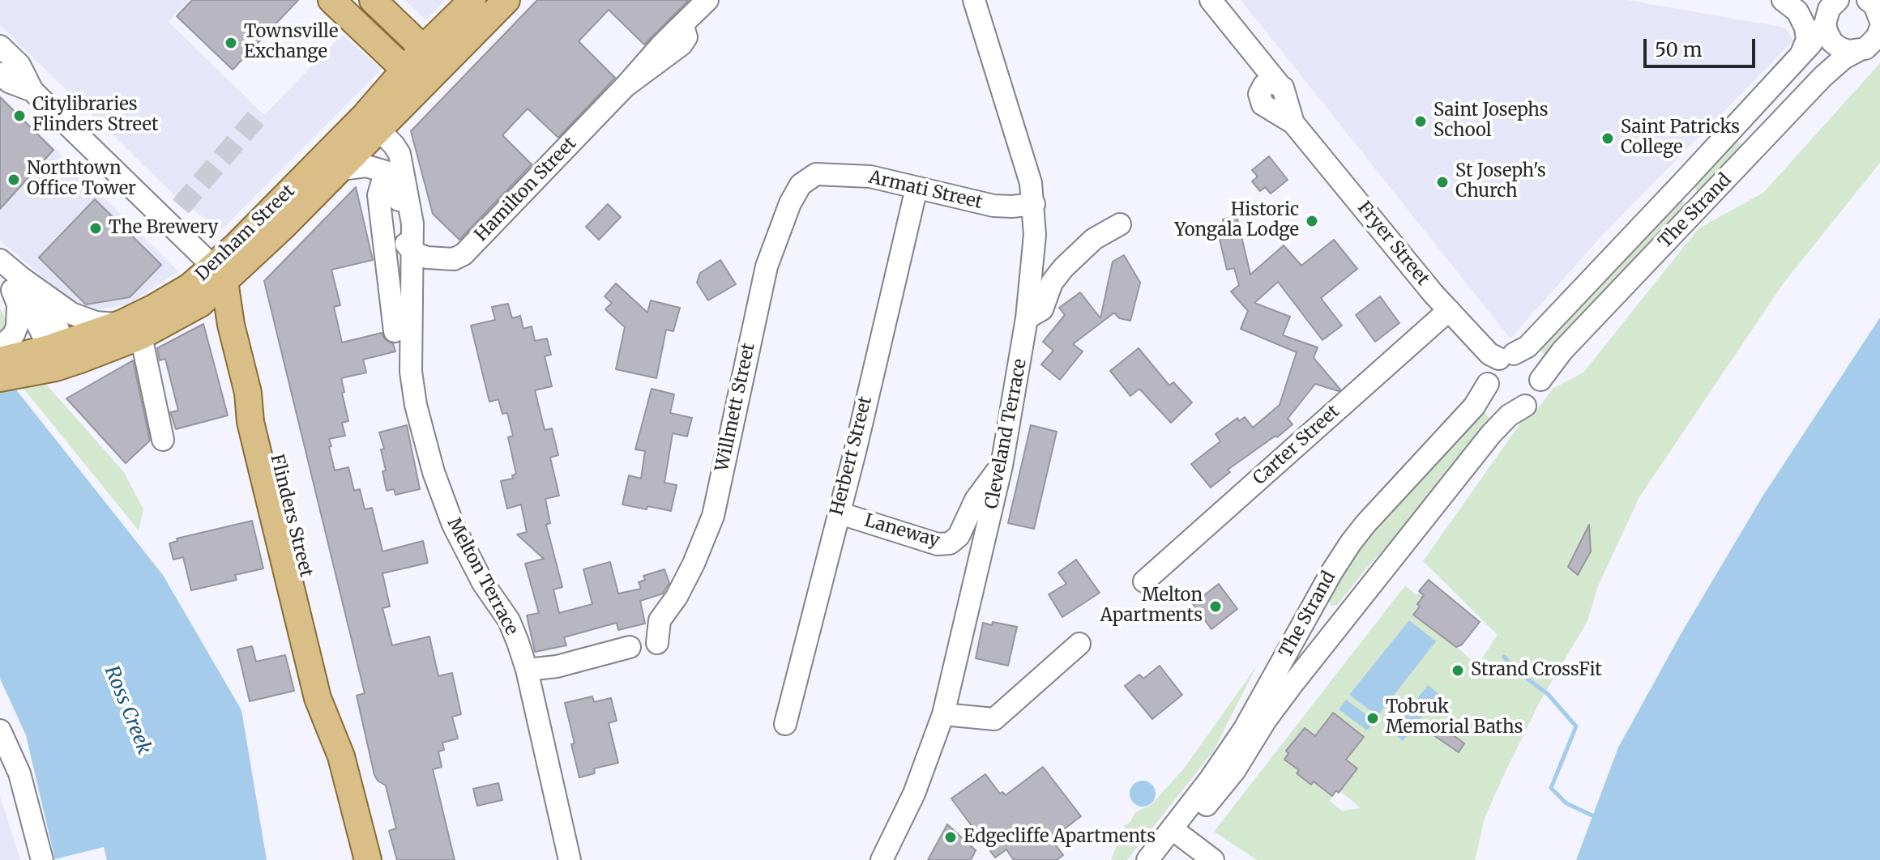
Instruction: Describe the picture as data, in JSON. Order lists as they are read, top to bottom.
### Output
{
  "streets": {
    "main road": ["Denham Street", "Flinders Street"],
    "street": [
      "Hamilton Street",
      "Armati Street",
      "The Strand",
      "Fryer Street",
      "Willmett Street",
      "Cleveland Terrace",
      "Carter Street",
      "Herbert Street",
      "Laneway",
      "Melton Terrace"
    ]
  },
  "crossings": [
    ["Hamilton Street", "Melton Terrace"],
    ["Armati Street", "Willmett Street"],
    ["Armati Street", "Cleveland Terrace"],
    ["Armati Street", "Herbert Street"],
    ["The Strand", "Fryer Street"],
    ["Denham Street", "Flinders Street"],
    ["Denham Street", "Melton Terrace"],
    ["Fryer Street", "Carter Street"],
    ["Cleveland Terrace", "Laneway"],
    ["Herbert Street", "Laneway"]
  ],
  "water": ["Ross Creek"],
  "places": [
    "Townsville Exchange",
    "Citylibraries Flinders Street",
    "Saint Josephs School",
    "Saint Patricks College",
    "Northtown Office Tower",
    "St Joseph's Church",
    "Historic Yongala Lodge",
    "The Brewery",
    "Melton Apartments",
    "Strand CrossFit",
    "Tobruk Memorial Baths",
    "Edgecliffe Apartments"
  ],
  "scale_bar": "50 m"
}
